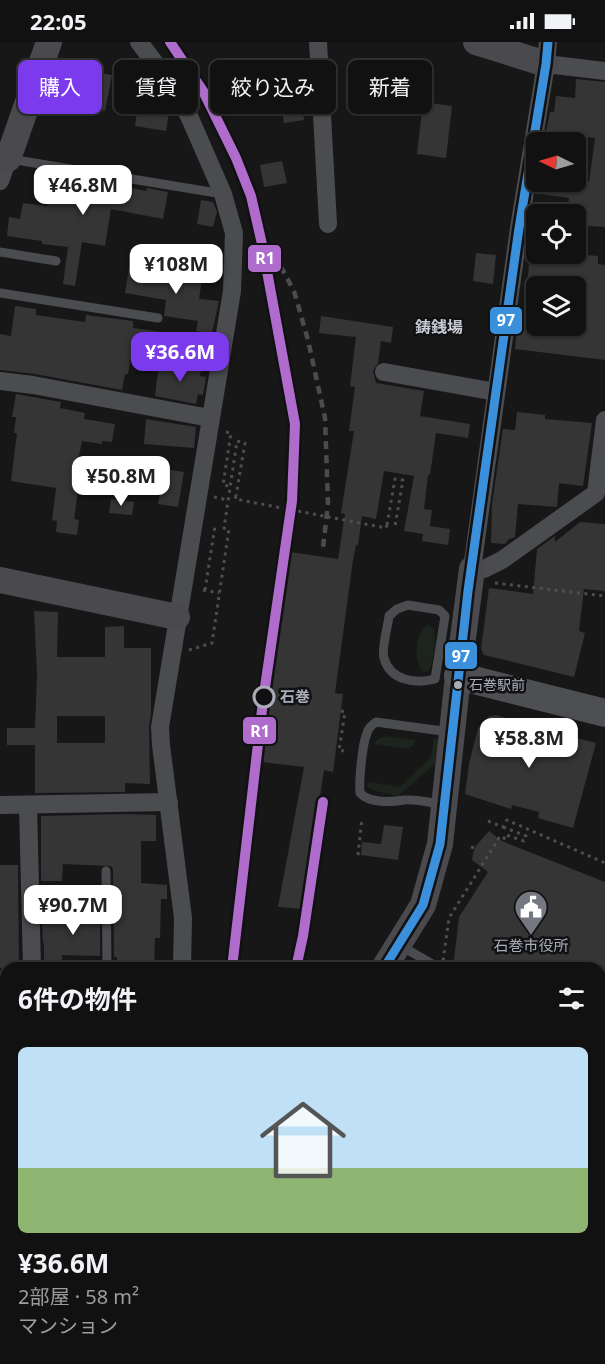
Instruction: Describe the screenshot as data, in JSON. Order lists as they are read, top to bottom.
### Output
{
  "districts": ["鋳銭場"],
  "places": {
    "other": ["石巻駅前", "石巻"],
    "public building": ["石巻市役所"]
  },
  "lines": ["transit line R1", "transit line 97"],
  "north": "left",
  "page": {
    "status": "22:05",
    "chip": [
      "購入",
      "賃貸",
      "絞り込み",
      "新着"
    ],
    "price": [
      "¥46.8M",
      "¥108M",
      "¥36.6M",
      "¥50.8M",
      "¥58.8M",
      "¥90.7M"
    ],
    "heading": "6件の物件",
    "list": [
      {
        "name": "¥36.6M",
        "note": "2部屋 · 58 m² · マンション"
      }
    ]
  }
}
